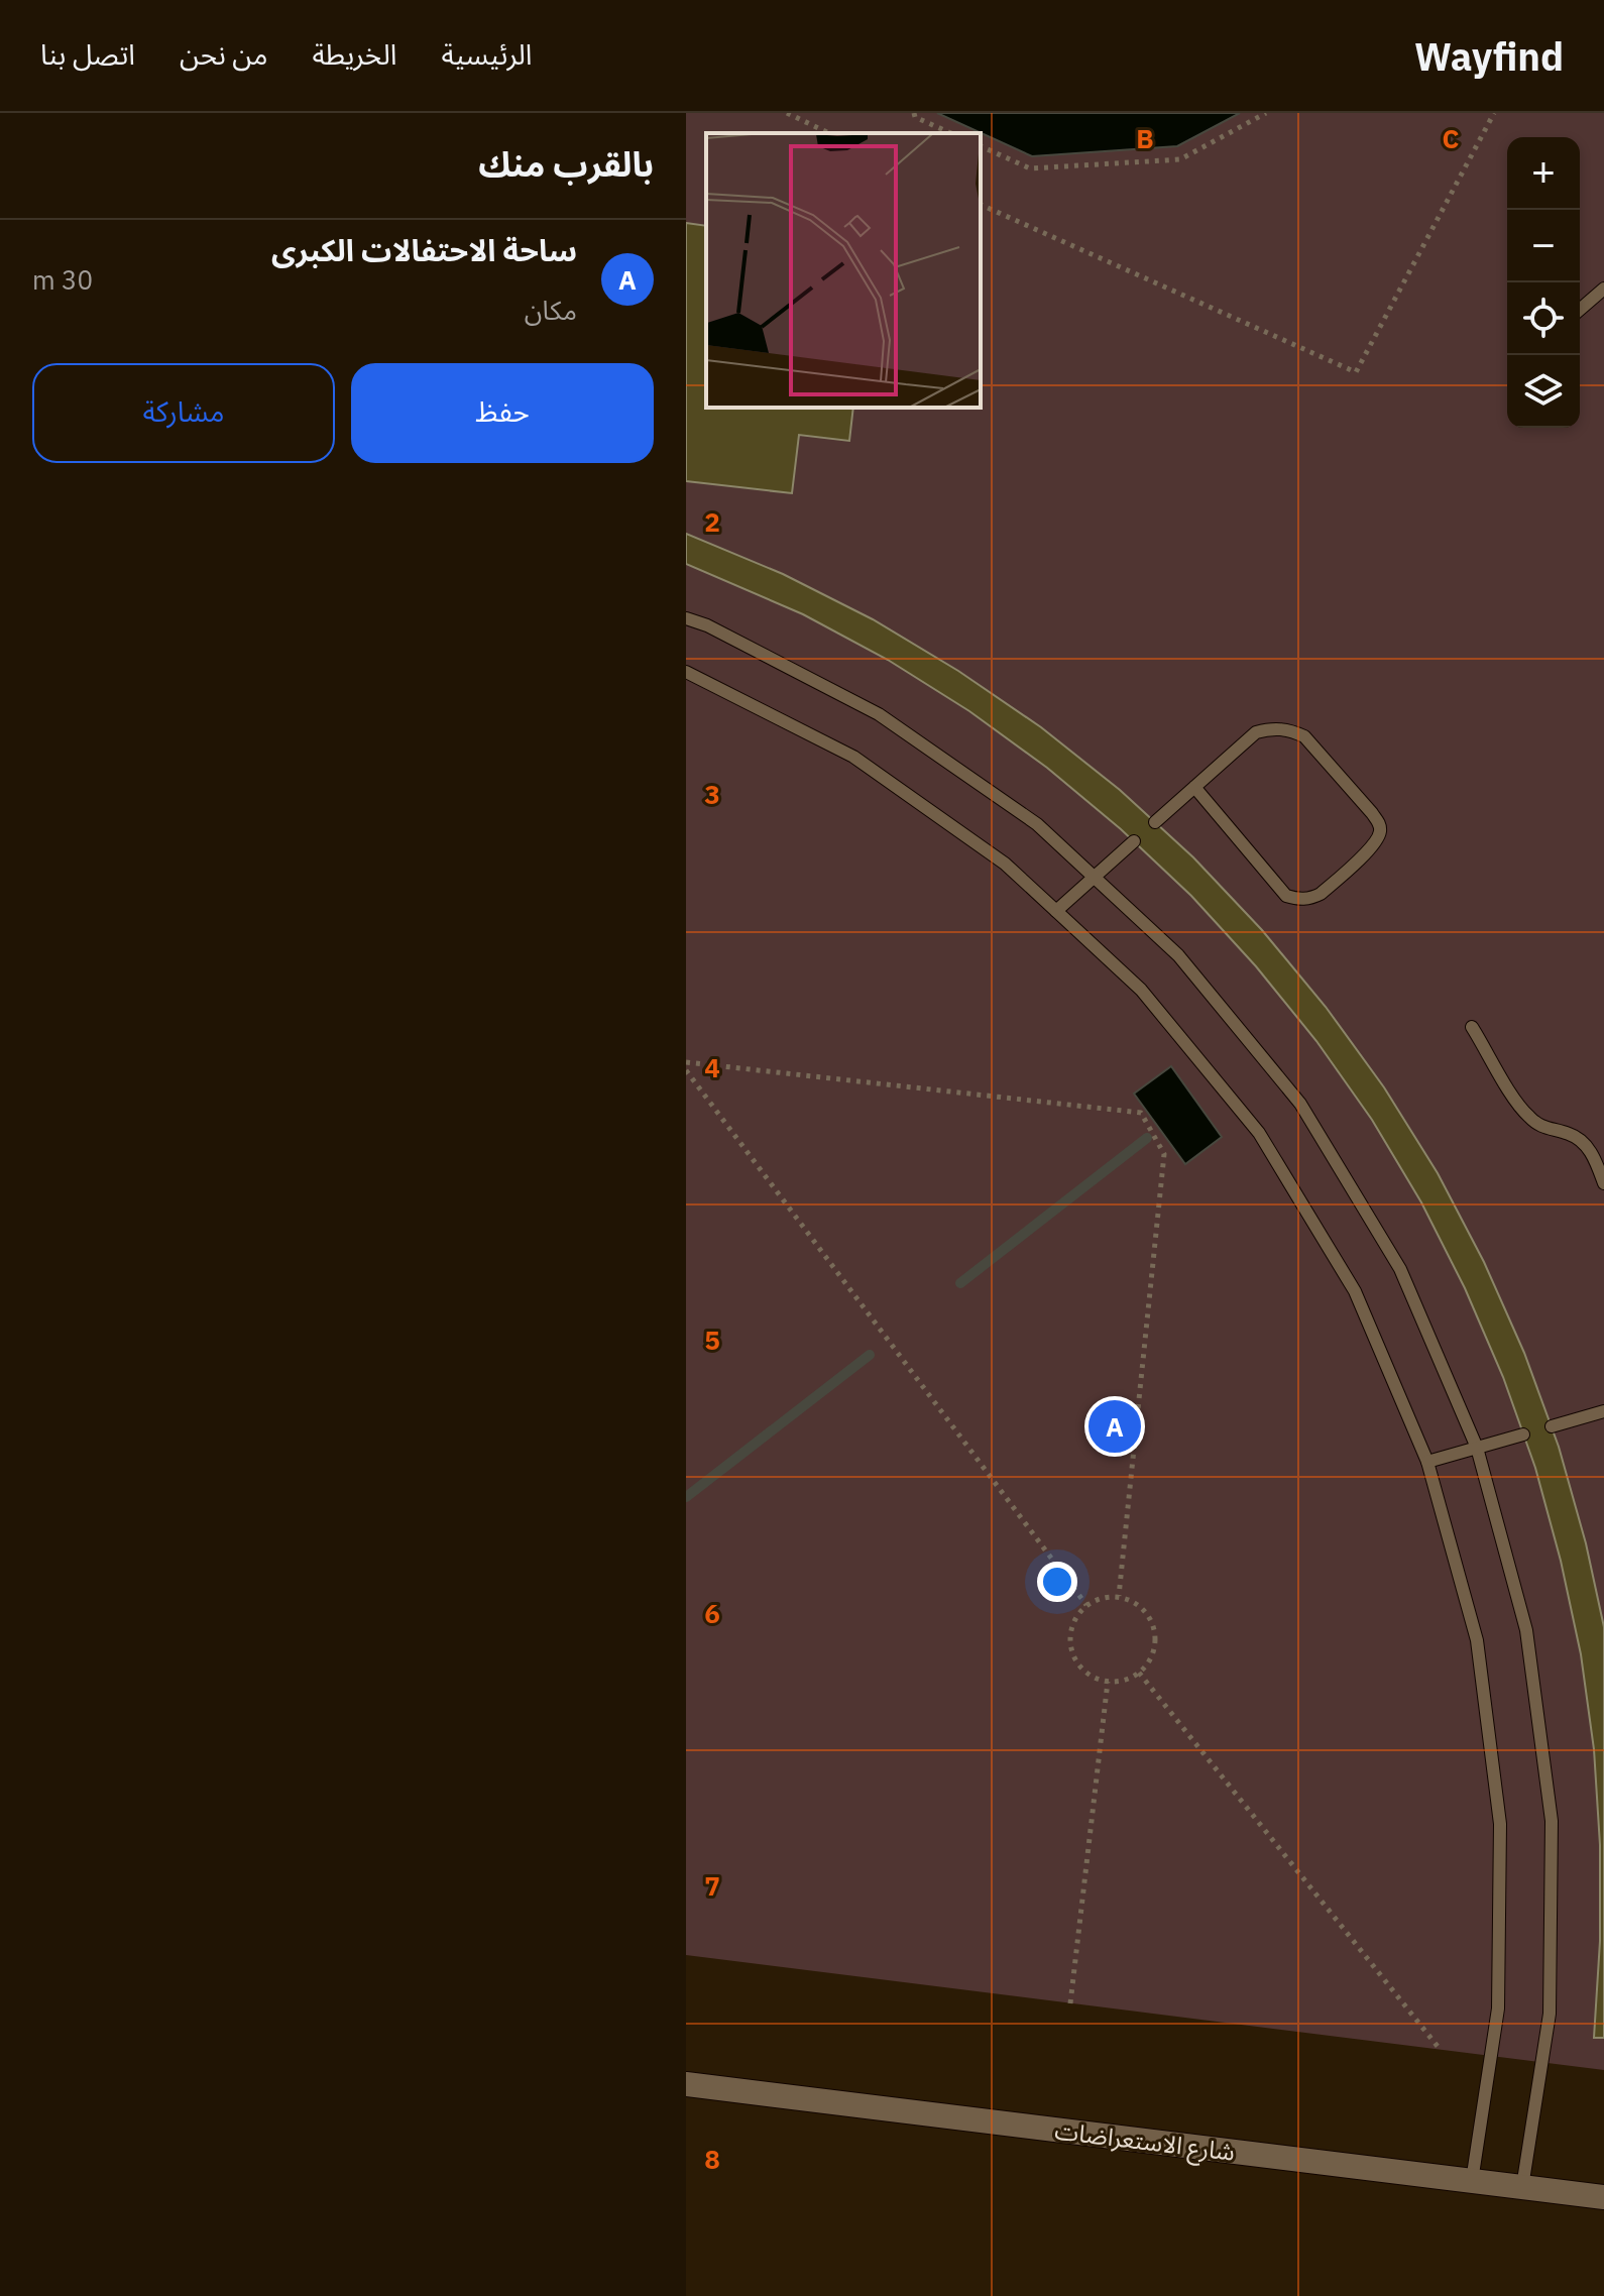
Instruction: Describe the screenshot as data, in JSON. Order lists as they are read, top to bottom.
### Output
{
  "streets": {
    "street": ["شارع الاستعراضات"]
  },
  "page": {
    "header": "Wayfind",
    "nav": [
      "الرئيسية",
      "الخريطة",
      "من نحن",
      "اتصل بنا"
    ],
    "heading": "بالقرب منك",
    "map_buttons": ["+", "−"],
    "list": [
      {
        "mark": "A",
        "name": "ساحة الاحتفالات الكبرى",
        "note": "مكان",
        "value": "30 m"
      }
    ],
    "buttons": ["حفظ", "مشاركة"],
    "pins": "A"
  },
  "grid": {
    "columns": ["B", "C"],
    "rows": [
      "2",
      "3",
      "4",
      "5",
      "6",
      "7",
      "8"
    ]
  }
}
